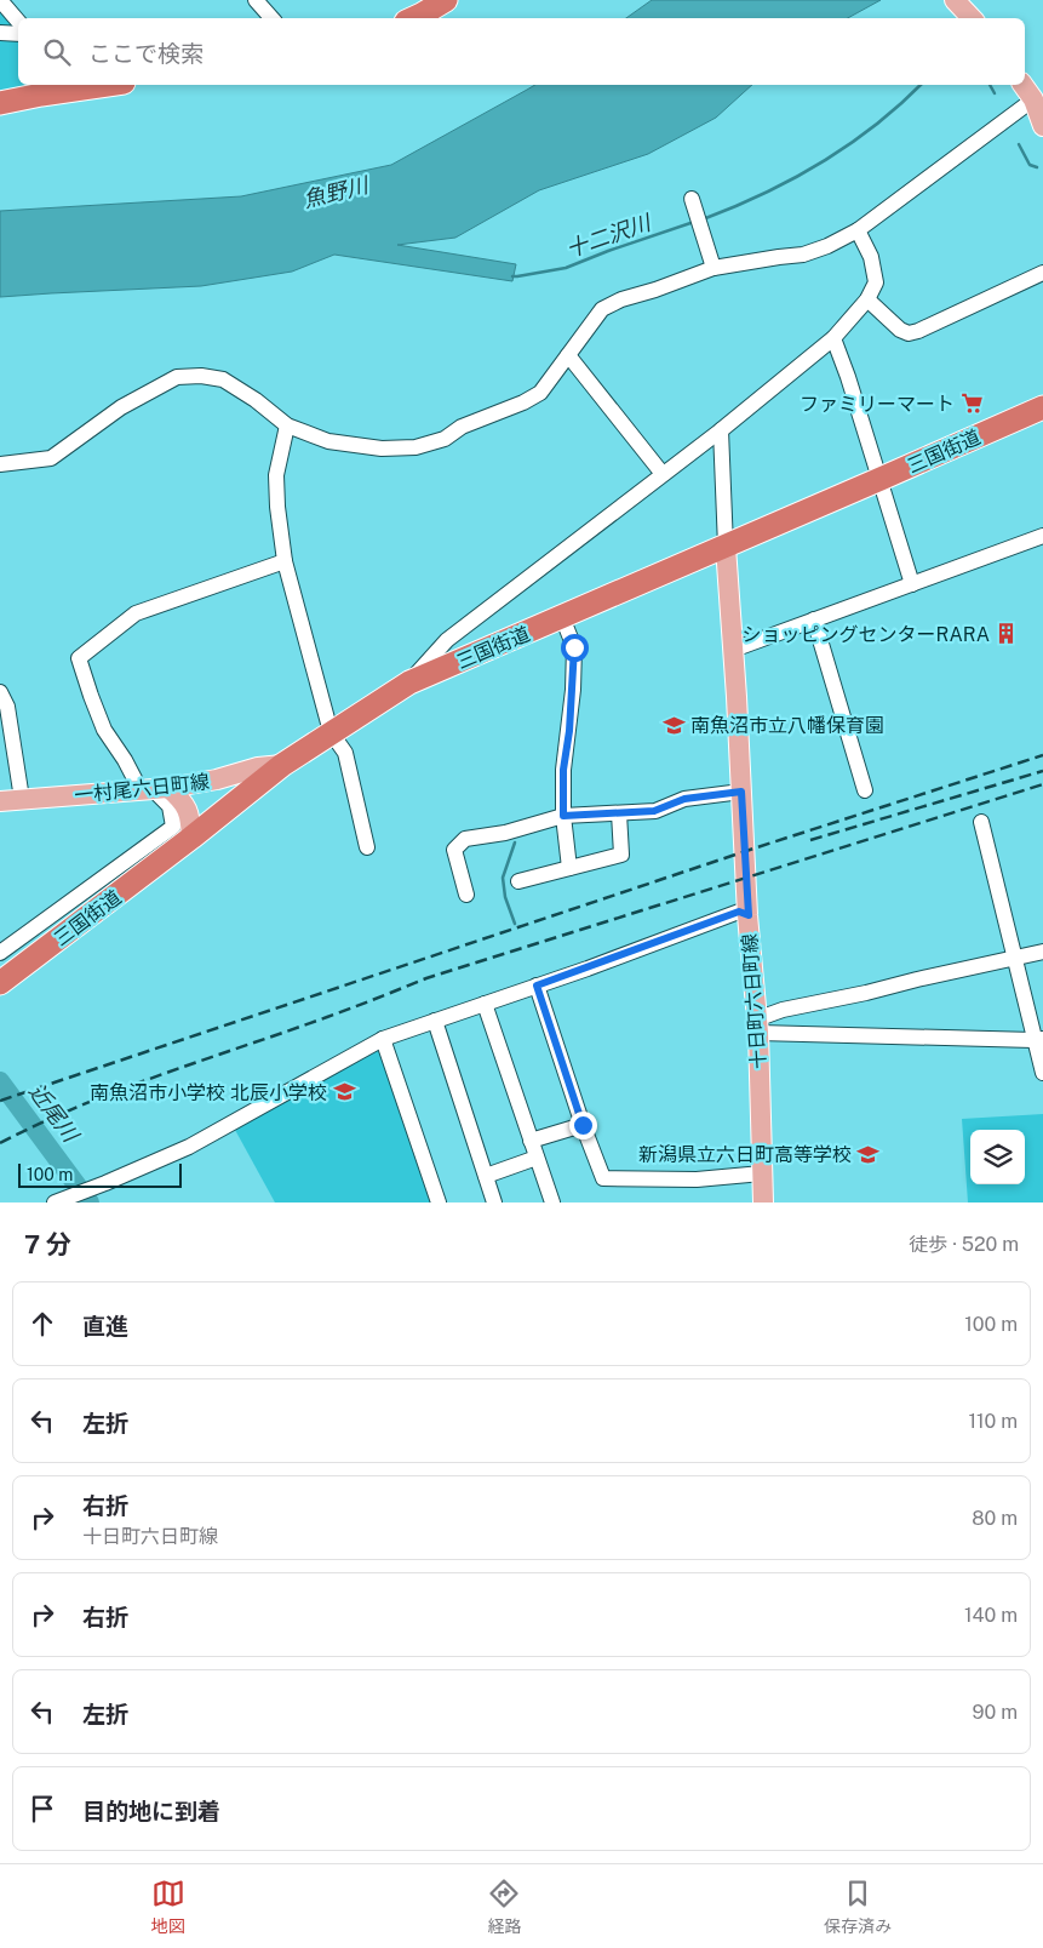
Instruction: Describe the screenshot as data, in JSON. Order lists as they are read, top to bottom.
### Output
{
  "streets": {
    "highway": ["三国街道"],
    "main road": ["一村尾六日町線", "十日町六日町線"]
  },
  "crossings": [
    ["三国街道", "一村尾六日町線"],
    ["三国街道", "十日町六日町線"]
  ],
  "water": ["魚野川", "十二沢川", "近尾川"],
  "places": {
    "supermarket": ["ファミリーマート"],
    "building": ["ショッピングセンターRARA"],
    "school or university": ["南魚沼市立八幡保育園", "南魚沼市小学校 北辰小学校", "新潟県立六日町高等学校"]
  },
  "scale_bar": "100 m",
  "page": {
    "search": "ここで検索",
    "scale": "100 m",
    "heading": ["7 分", "徒歩 · 520 m"],
    "list": [
      ["直進", "100 m"],
      ["左折", "110 m"],
      ["右折", "十日町六日町線", "80 m"],
      ["右折", "140 m"],
      ["左折", "90 m"],
      "目的地に到着"
    ],
    "nav": ["地図", "経路", "保存済み"]
  }
}
